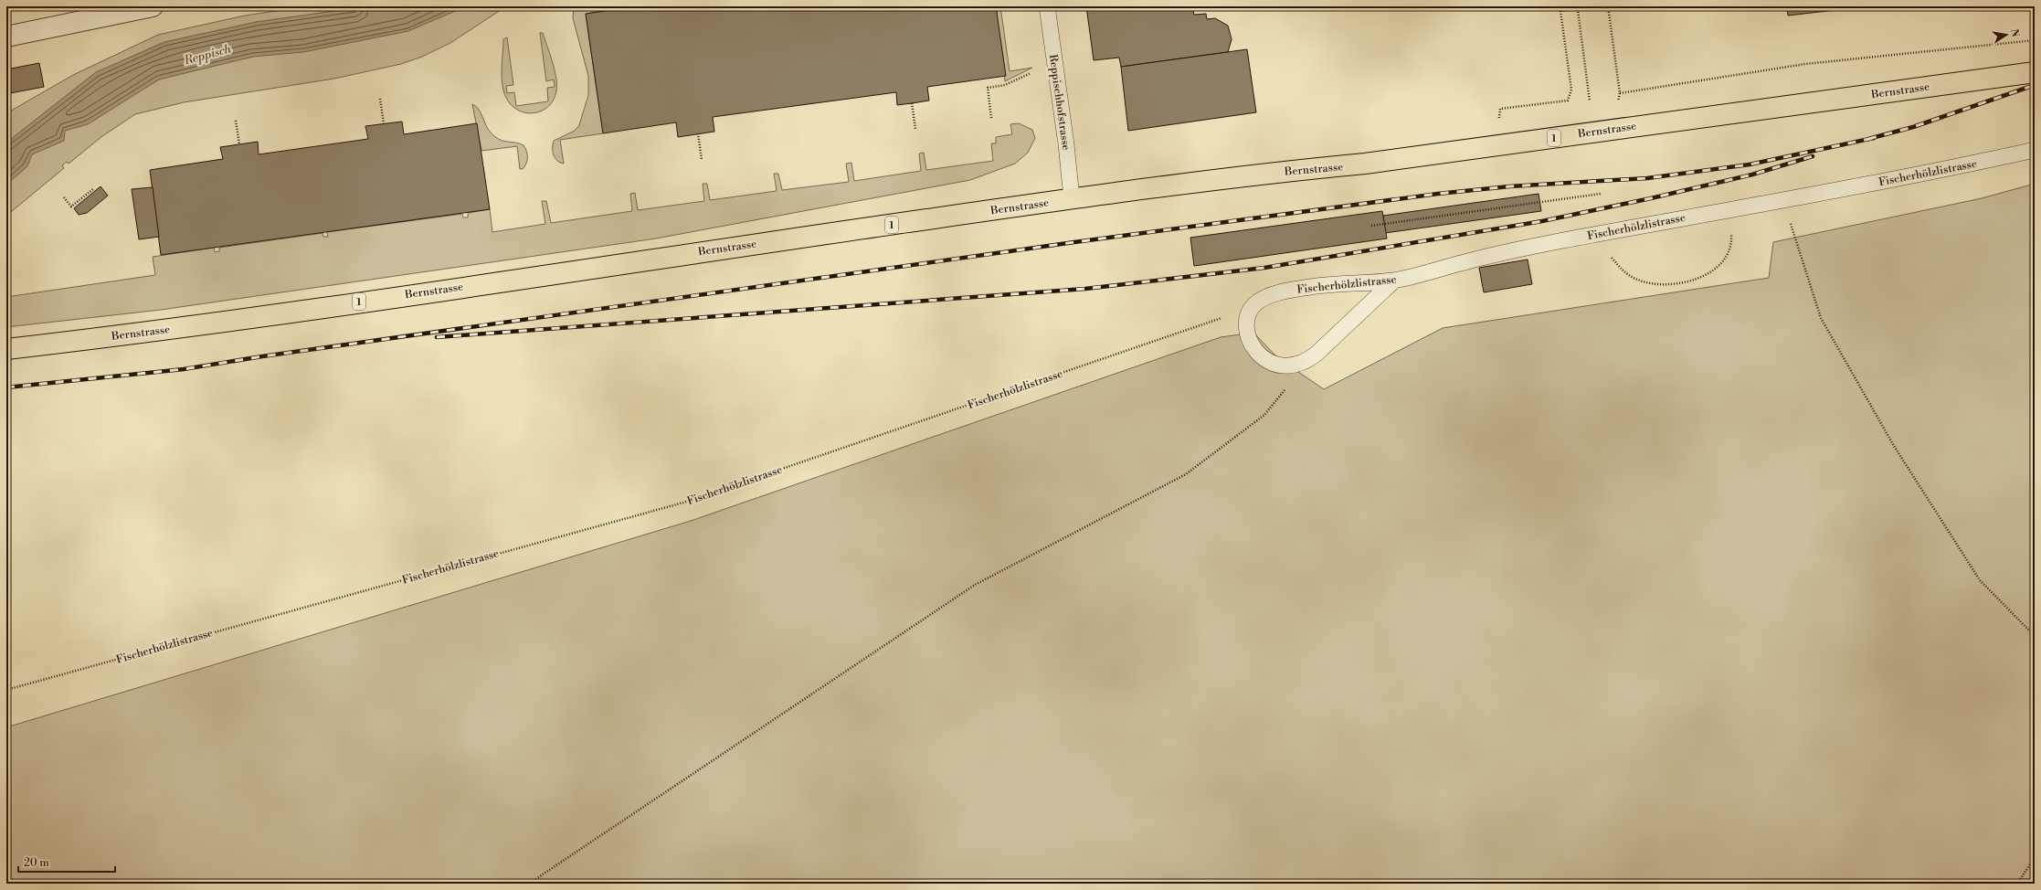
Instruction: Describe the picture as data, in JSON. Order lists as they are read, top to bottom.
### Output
{
  "streets": {
    "main road": ["Bernstrasse", "1"],
    "lane": ["Reppischhofstrasse", "Fischerhölzlistrasse"]
  },
  "crossings": [
    ["Bernstrasse", "Reppischhofstrasse"]
  ],
  "water": ["Reppisch"],
  "scale_bar": "20 m",
  "north": "right"
}
